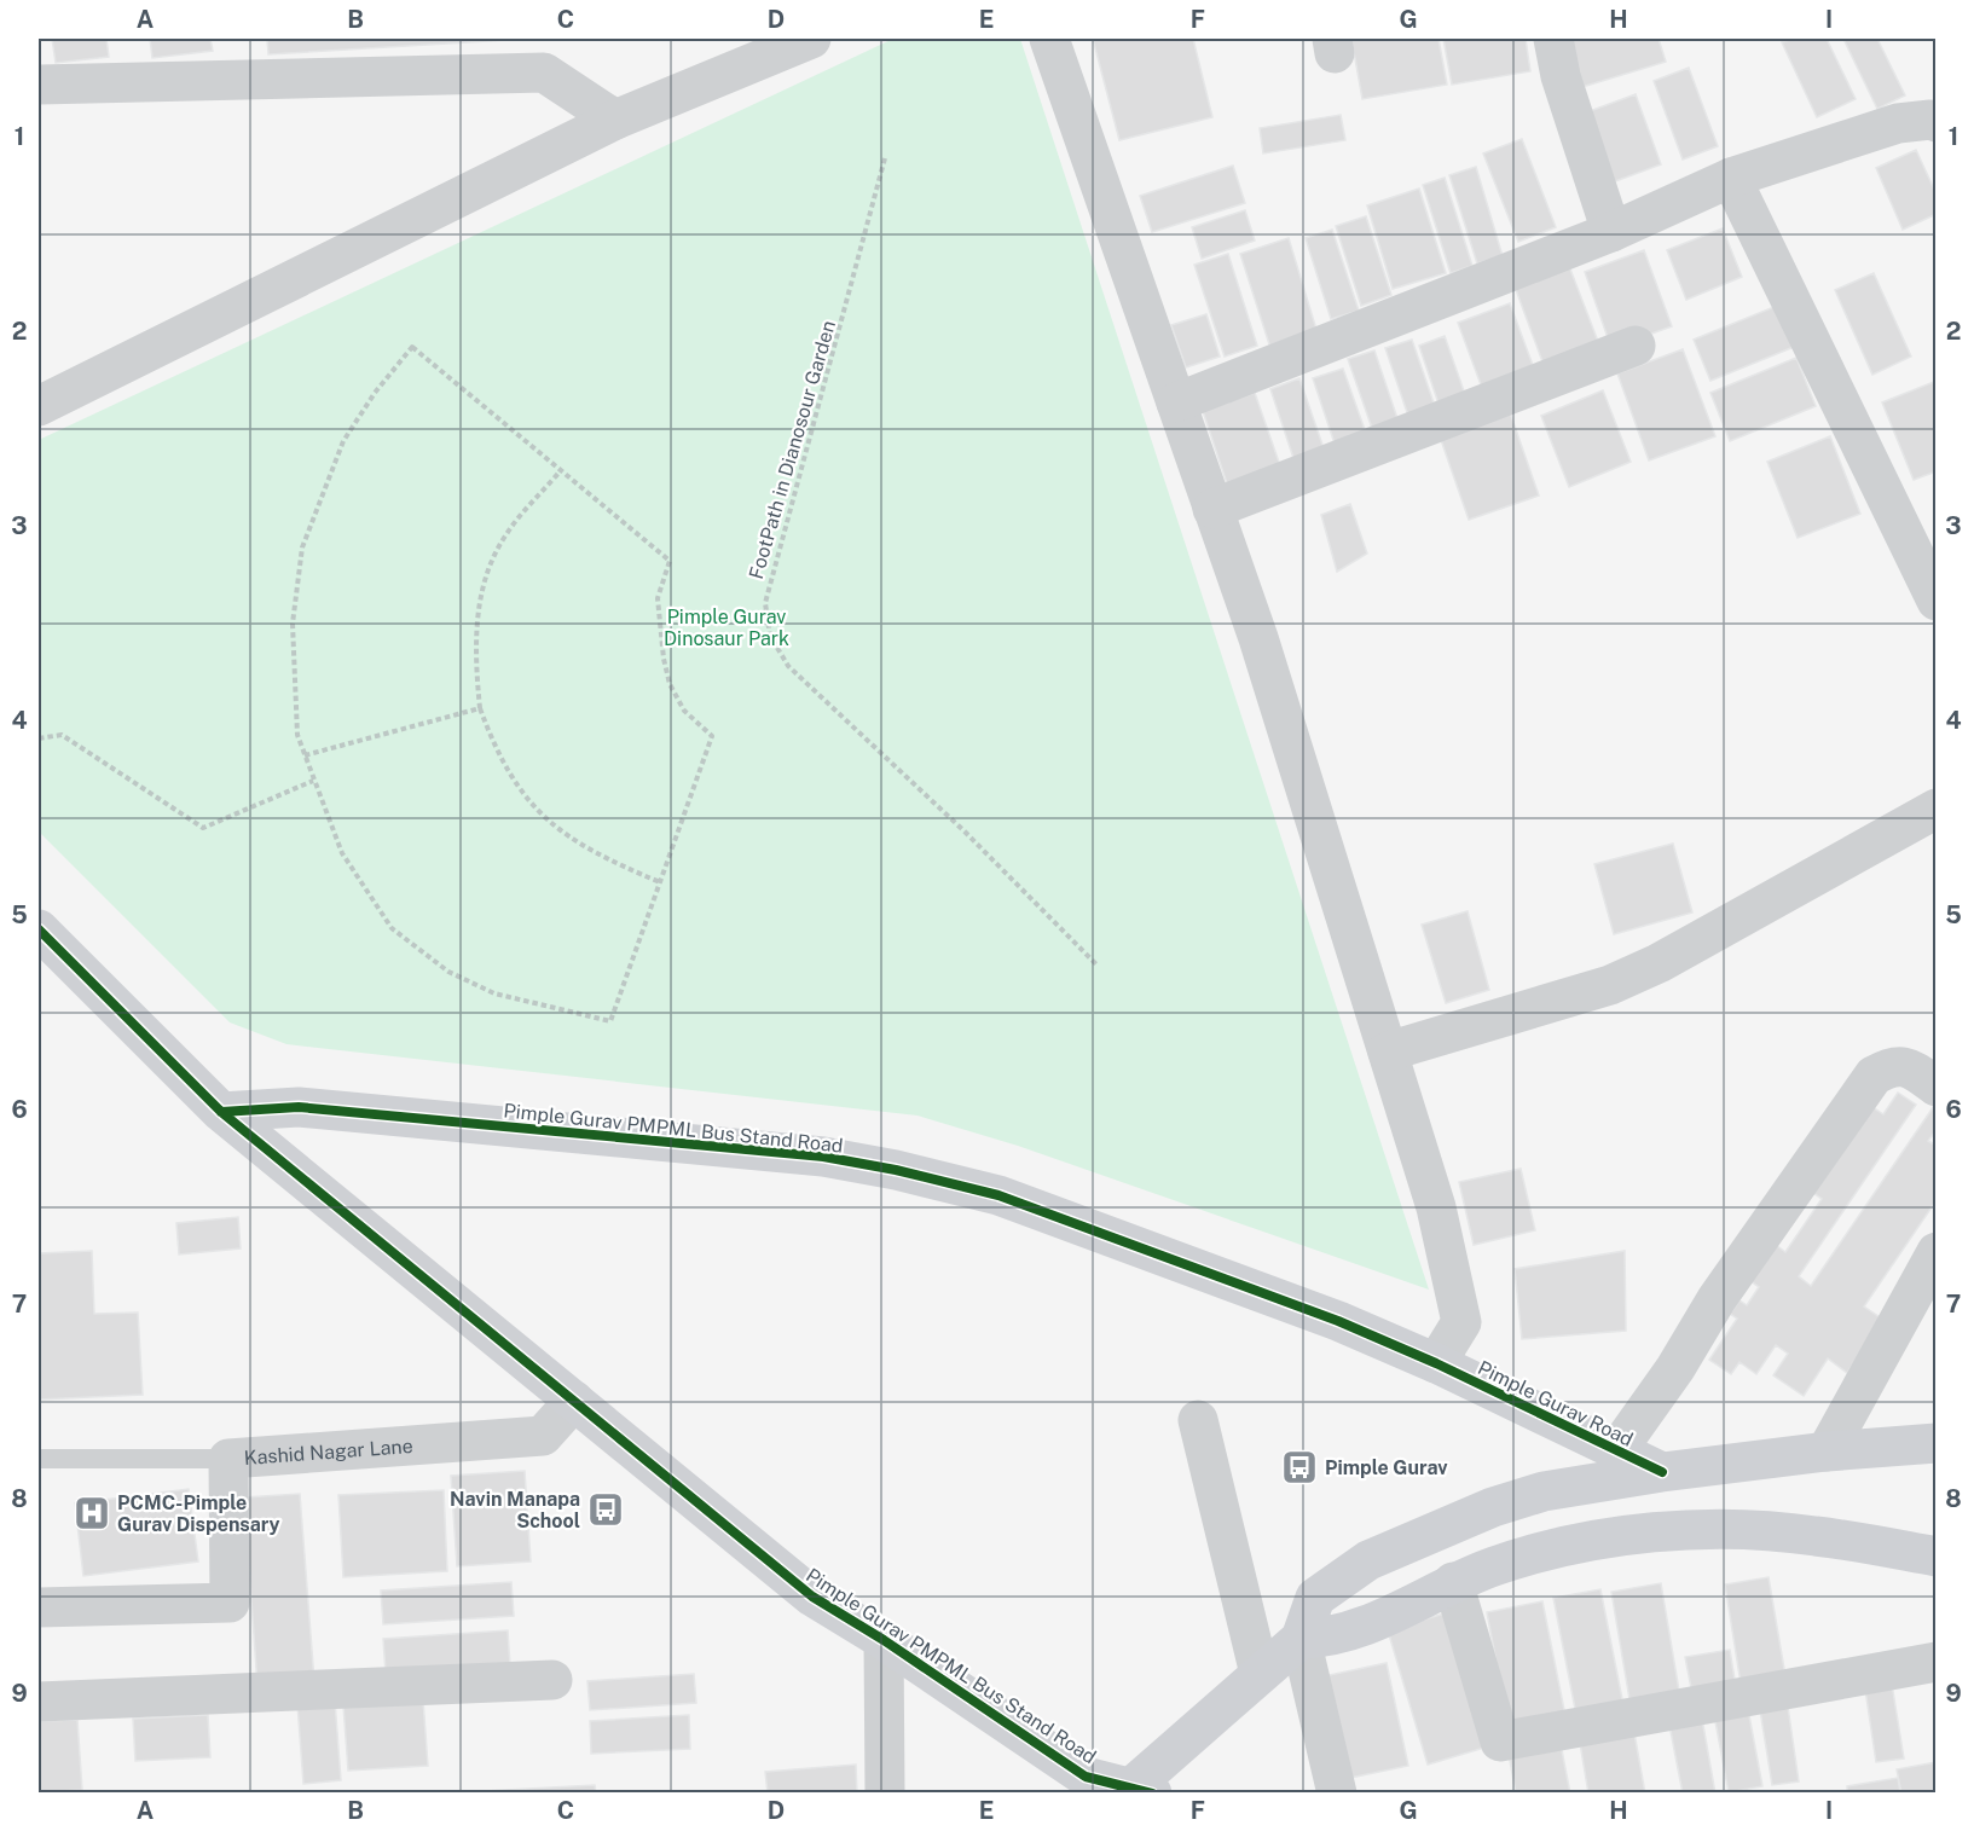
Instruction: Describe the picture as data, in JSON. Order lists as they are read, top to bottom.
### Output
{
  "streets": {
    "street": ["Pimple Gurav PMPML Bus Stand Road", "Pimple Gurav Road", "Kashid Nagar Lane"],
    "path": ["FootPath in Dianosour Garden"]
  },
  "crossings": [
    ["Pimple Gurav PMPML Bus Stand Road", "Pimple Gurav Road"],
    ["Pimple Gurav PMPML Bus Stand Road", "Kashid Nagar Lane"]
  ],
  "parks": ["Pimple Gurav Dinosaur Park"],
  "places": {
    "bus stop": ["Pimple Gurav", "Navin Manapa School"],
    "hospital": ["PCMC-Pimple Gurav Dispensary"]
  },
  "grid": {
    "columns": [
      "A",
      "B",
      "C",
      "D",
      "E",
      "F",
      "G",
      "H",
      "I"
    ],
    "rows": [
      "1",
      "2",
      "3",
      "4",
      "5",
      "6",
      "7",
      "8",
      "9"
    ]
  }
}
